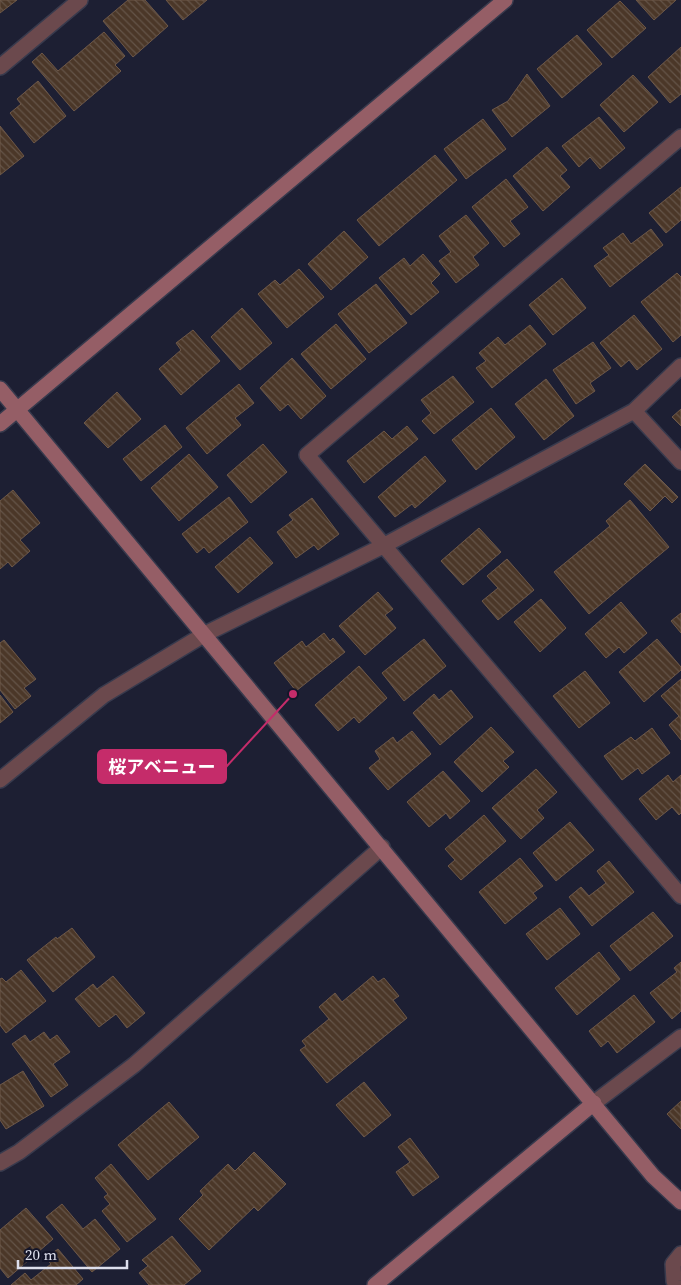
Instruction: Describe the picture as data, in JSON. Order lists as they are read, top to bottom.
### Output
{
  "places": ["桜アベニュー"],
  "scale_bar": "20 m"
}
